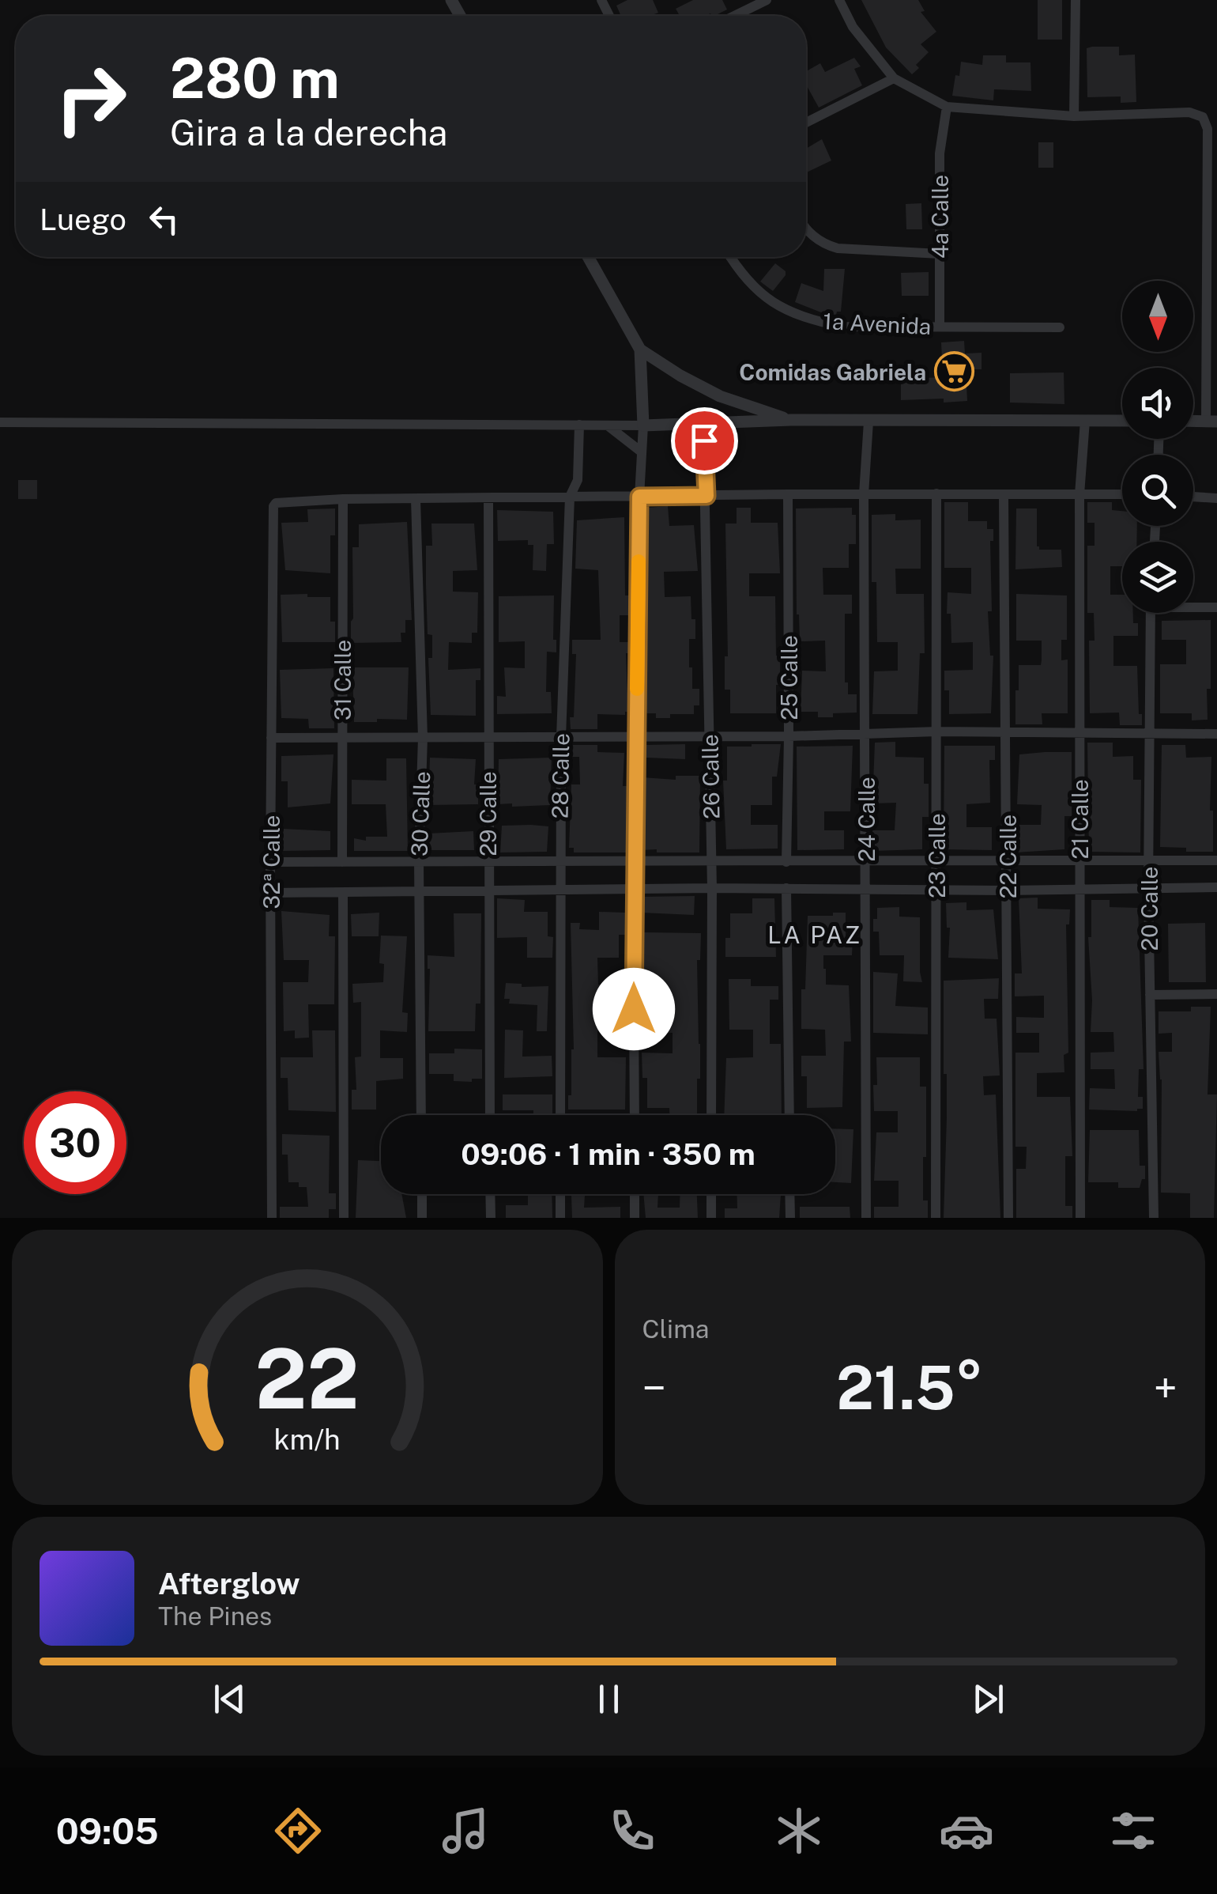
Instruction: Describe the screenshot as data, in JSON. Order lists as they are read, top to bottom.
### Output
{
  "streets": {
    "street": [
      "4a Calle",
      "1a Avenida",
      "25 Calle",
      "31 Calle",
      "28 Calle",
      "26 Calle",
      "30 Calle",
      "29 Calle",
      "24 Calle",
      "21 Calle",
      "23 Calle",
      "22 Calle",
      "32ª Calle",
      "20 Calle"
    ]
  },
  "crossings": [
    ["4a Calle", "1a Avenida"],
    ["31 Calle", "32ª Calle"]
  ],
  "districts": ["LA PAZ"],
  "places": {
    "supermarket": ["Comidas Gabriela"]
  },
  "north": "bottom",
  "page": {
    "turn": ["280 m", "Gira a la derecha"],
    "then": "Luego",
    "limit": "30",
    "trip": "09:06 · 1 min · 350 m",
    "tile": "Clima",
    "heat": ["−", "21.5°", "+"],
    "song": ["Afterglow", "The Pines"],
    "tabs": "09:05",
    "gauge": ["22", "km/h"]
  }
}
